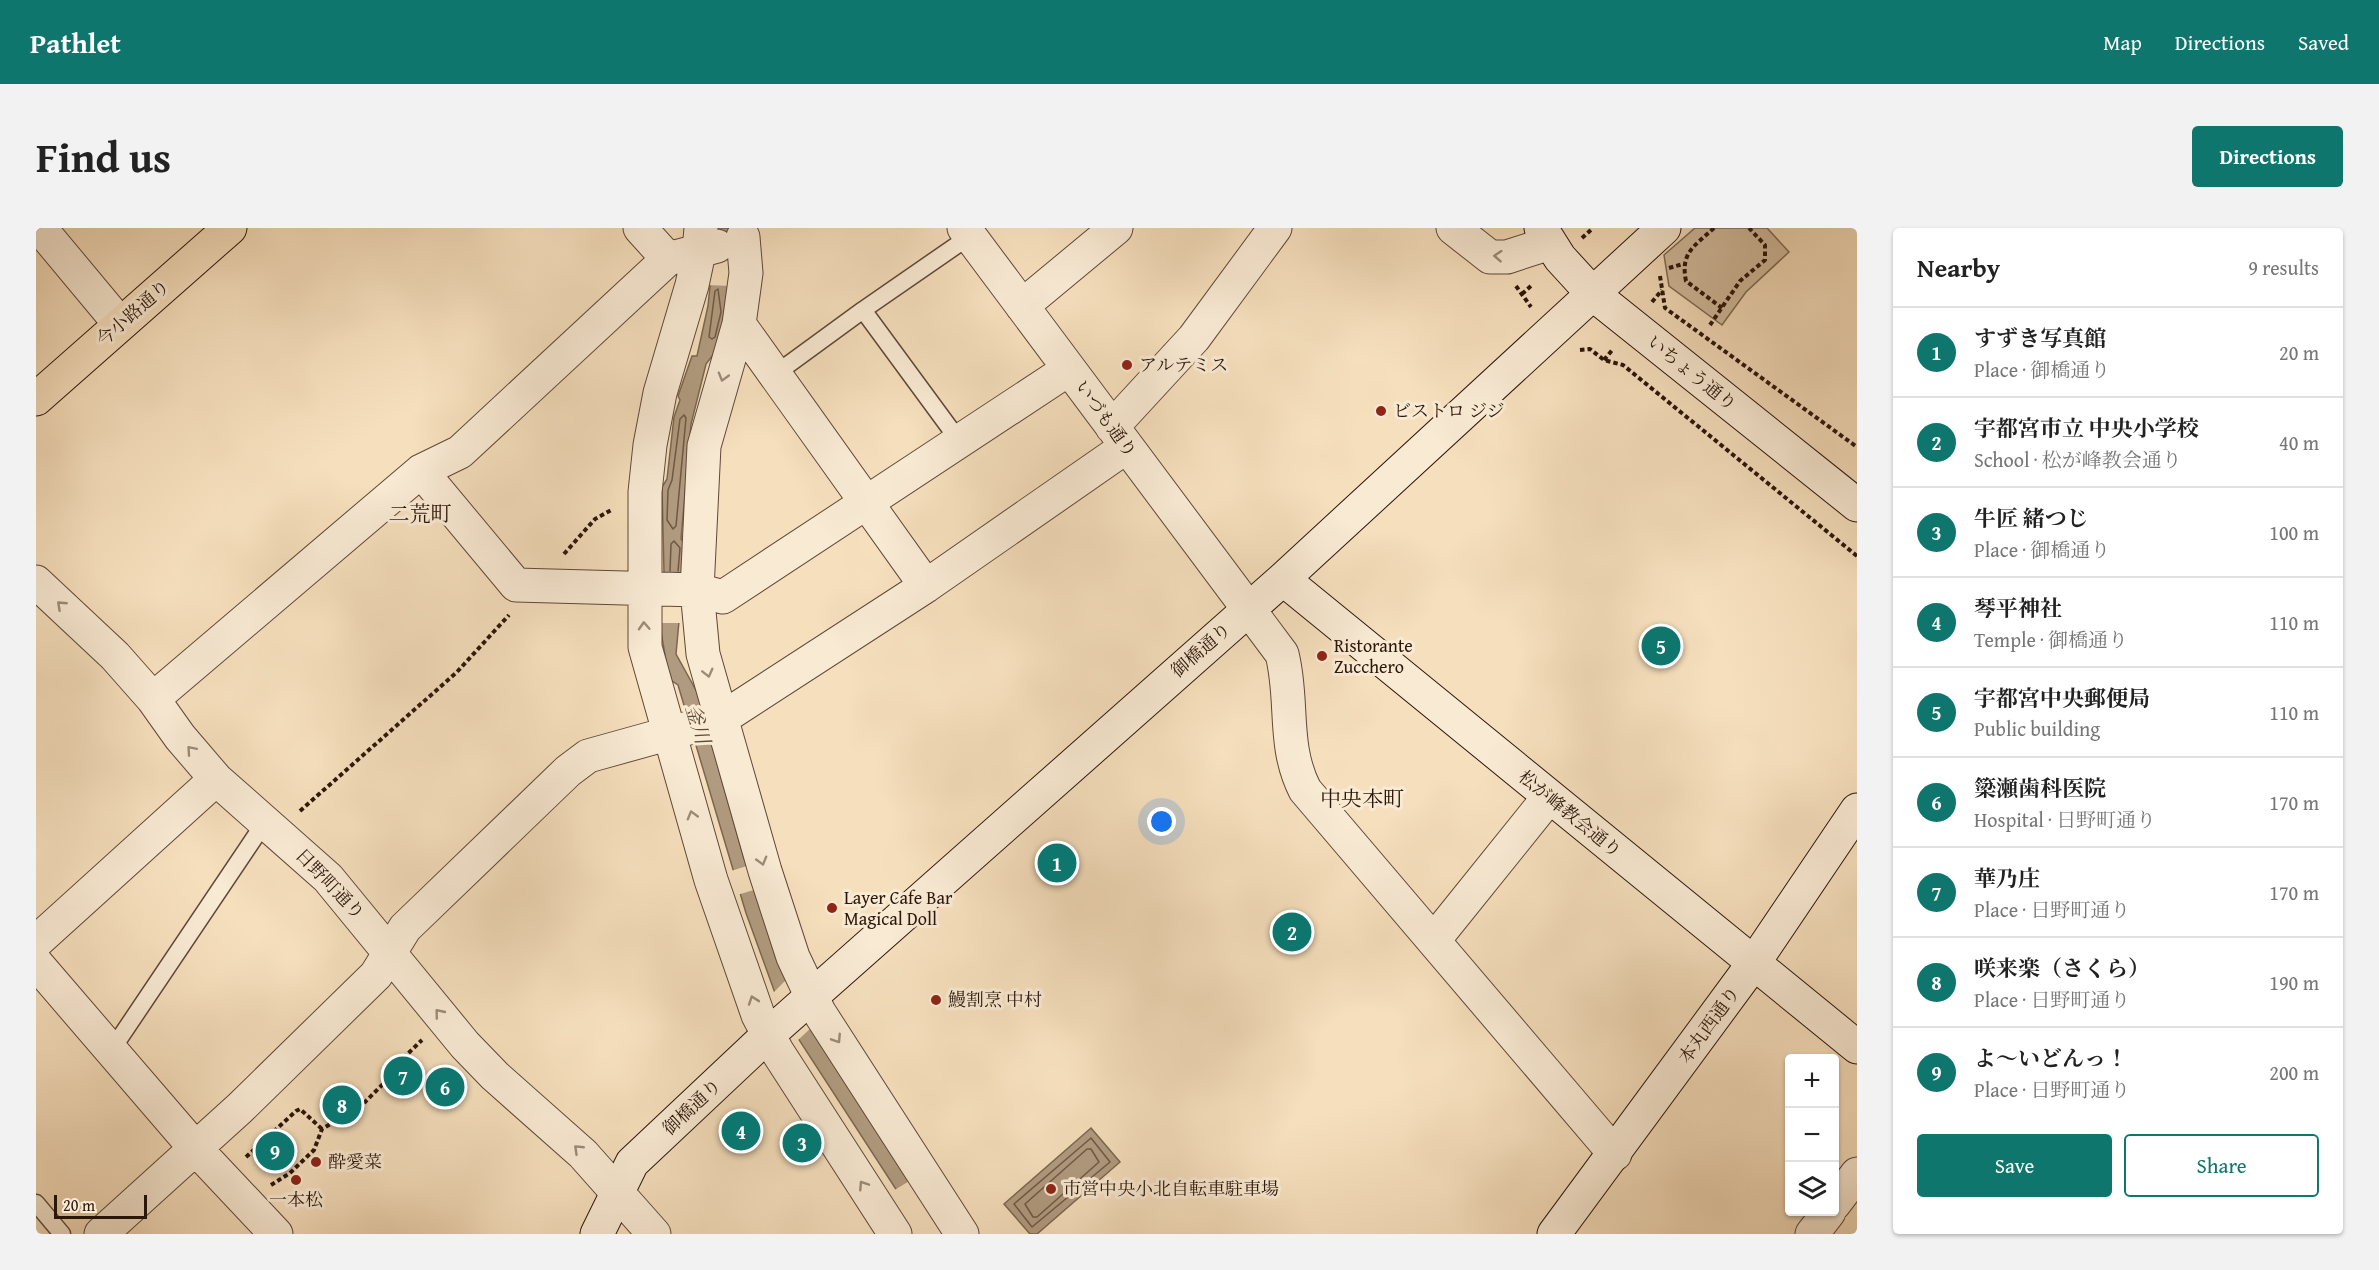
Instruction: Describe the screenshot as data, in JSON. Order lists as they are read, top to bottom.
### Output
{
  "streets": {
    "main road": ["今小路通り"],
    "street": [
      "いちょう通り",
      "いづも通り",
      "御橋通り",
      "松が峰教会通り",
      "日野町通り",
      "本丸西通り"
    ]
  },
  "crossings": [
    ["いちょう通り", "御橋通り"],
    ["いづも通り", "御橋通り"],
    ["いづも通り", "本丸西通り"],
    ["御橋通り", "松が峰教会通り"],
    ["御橋通り", "日野町通り"],
    ["松が峰教会通り", "本丸西通り"]
  ],
  "districts": ["二荒町", "中央本町"],
  "water": ["釜川"],
  "places": [
    "アルテミス",
    "ビストロ ジジ",
    "Ristorante Zucchero",
    "Layer Cafe Bar Magical Doll",
    "鰻割烹 中村",
    "酔愛菜",
    "一本松",
    "市営中央小北自転車駐車場"
  ],
  "scale_bar": "20 m",
  "page": {
    "header": "Pathlet",
    "nav": ["Map", "Directions", "Saved"],
    "title": "Find us",
    "buttons": [
      "Directions",
      ["Save", "Share"]
    ],
    "heading": ["Nearby", "9 results"],
    "list": [
      {
        "mark": "1",
        "name": "すずき写真館",
        "note": "Place · 御橋通り",
        "value": "20 m"
      },
      {
        "mark": "2",
        "name": "宇都宮市立 中央小学校",
        "note": "School · 松が峰教会通り",
        "value": "40 m"
      },
      {
        "mark": "3",
        "name": "牛匠 緒つじ",
        "note": "Place · 御橋通り",
        "value": "100 m"
      },
      {
        "mark": "4",
        "name": "琴平神社",
        "note": "Temple · 御橋通り",
        "value": "110 m"
      },
      {
        "mark": "5",
        "name": "宇都宮中央郵便局",
        "note": "Public building",
        "value": "110 m"
      },
      {
        "mark": "6",
        "name": "簗瀬歯科医院",
        "note": "Hospital · 日野町通り",
        "value": "170 m"
      },
      {
        "mark": "7",
        "name": "華乃庄",
        "note": "Place · 日野町通り",
        "value": "170 m"
      },
      {
        "mark": "8",
        "name": "咲来楽（さくら）",
        "note": "Place · 日野町通り",
        "value": "190 m"
      },
      {
        "mark": "9",
        "name": "よ～いどんっ！",
        "note": "Place · 日野町通り",
        "value": "200 m"
      }
    ],
    "pins": [
      "5",
      "1",
      "2",
      "7",
      "6",
      "8",
      "4",
      "3",
      "9"
    ],
    "map_buttons": ["+", "−"],
    "scale": "20 m"
  }
}
